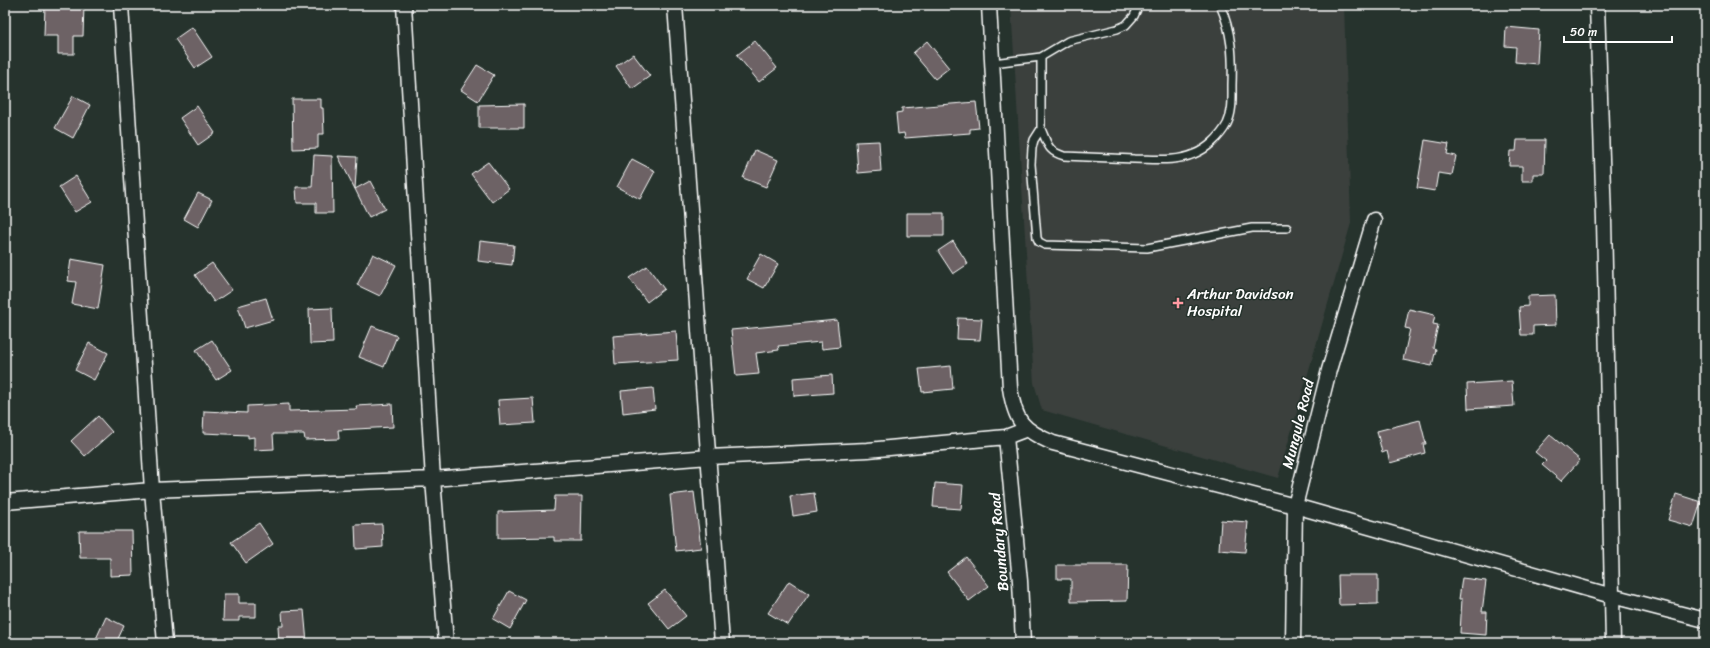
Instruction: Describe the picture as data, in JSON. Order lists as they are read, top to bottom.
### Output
{
  "streets": {
    "street": ["Mungule Road", "Boundary Road"]
  },
  "places": {
    "health": ["Arthur Davidson Hospital"]
  },
  "scale_bar": "50 m"
}
